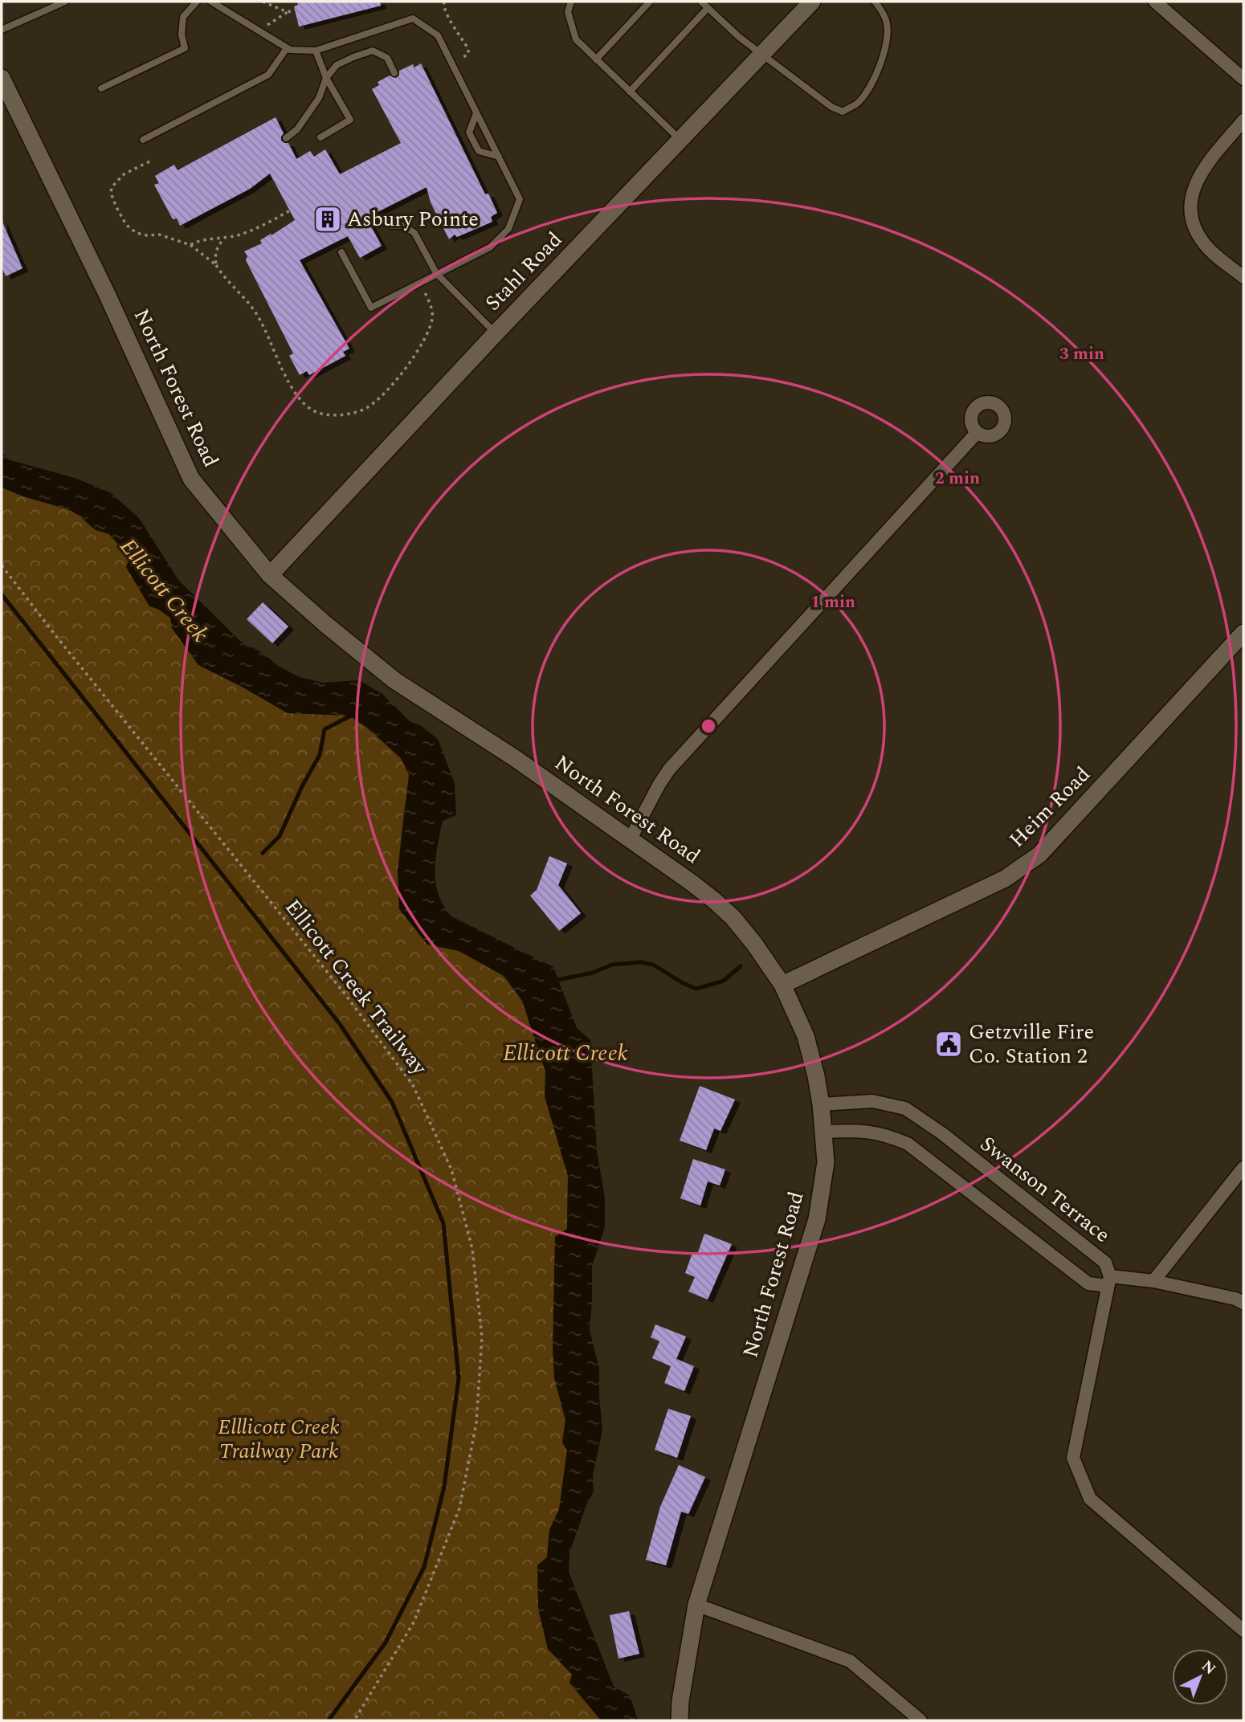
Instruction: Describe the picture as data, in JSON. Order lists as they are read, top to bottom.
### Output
{
  "streets": {
    "street": [
      "Stahl Road",
      "North Forest Road",
      "Heim Road",
      "Swanson Terrace"
    ],
    "path": ["Ellicott Creek Trailway"]
  },
  "crossings": [
    ["Stahl Road", "North Forest Road"],
    ["North Forest Road", "Heim Road"],
    ["North Forest Road", "Swanson Terrace"]
  ],
  "water": ["Ellicott Creek"],
  "parks": ["Elllicott Creek Trailway Park"],
  "places": {
    "building": ["Asbury Pointe"],
    "public building": ["Getzville Fire Co. Station 2"]
  },
  "north": "top right",
  "rings": ["3 min", "2 min", "1 min"]
}
